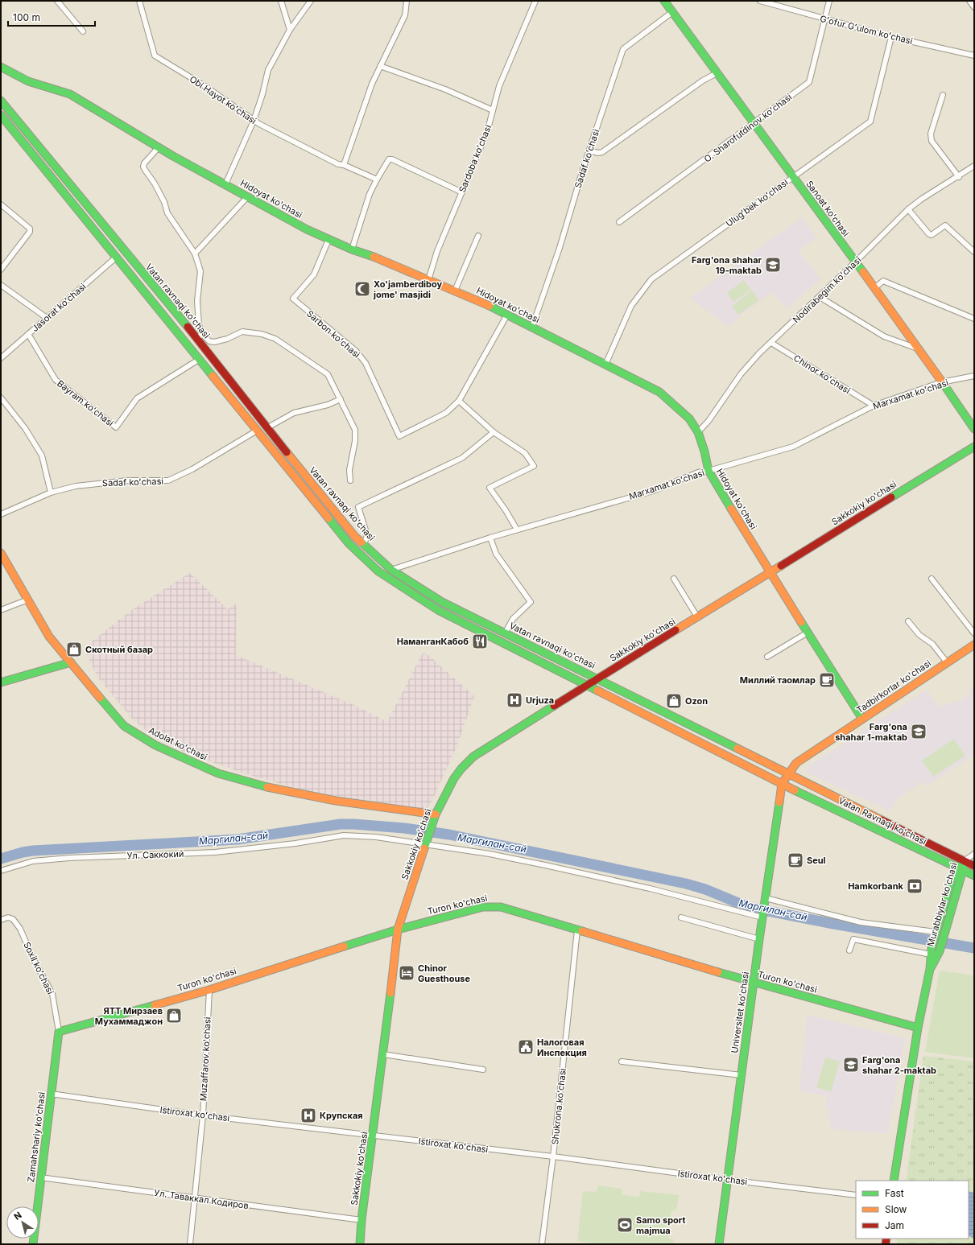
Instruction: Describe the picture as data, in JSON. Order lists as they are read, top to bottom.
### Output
{
  "streets": {
    "street": [
      "Gʻofur Gʻulom koʻchasi",
      "Obi Hayot koʻchasi",
      "O. Sharofutdinov koʻchasi",
      "Sardoba koʻchasi",
      "Sadaf koʻchasi",
      "Hidoyat ko'chasi",
      "Ulugʻbek koʻchasi",
      "Sanoat ko'chasi",
      "Nodirabegim koʻchasi",
      "Vatan ravnaqi ko'chasi",
      "Jasorat koʻchasi",
      "Sarbon koʻchasi",
      "Chinor koʻchasi",
      "Marxamat koʻchasi",
      "Bayram koʻchasi",
      "Sakkokiy ko'chasi",
      "Tadbirkorlar ko'chasi",
      "Adolat koʻchasi",
      "Vatan Ravnaqi ko'chasi",
      "Ул. Саккокий",
      "Turon ko'chasi",
      "Murabbiylar ko'chasi",
      "Soxil koʻchasi",
      "Universitet ko'chasi",
      "Muzaffarov ko'chasi",
      "Shukrona koʻchasi",
      "Istiroxat koʻchasi",
      "Zamahshariy ko'chasi",
      "Ул. Таваккал Кодиров"
    ]
  },
  "crossings": [
    ["Gʻofur Gʻulom koʻchasi", "O. Sharofutdinov koʻchasi"],
    ["Gʻofur Gʻulom koʻchasi", "Ulugʻbek koʻchasi"],
    ["O. Sharofutdinov koʻchasi", "Sanoat ko'chasi"],
    ["Sardoba koʻchasi", "Hidoyat ko'chasi"],
    ["Sadaf koʻchasi", "Hidoyat ko'chasi"],
    ["Sadaf koʻchasi", "Sanoat ko'chasi"],
    ["Hidoyat ko'chasi", "Ulugʻbek koʻchasi"],
    ["Hidoyat ko'chasi", "Nodirabegim koʻchasi"],
    ["Hidoyat ko'chasi", "Sarbon koʻchasi"],
    ["Hidoyat ko'chasi", "Marxamat koʻchasi"],
    ["Hidoyat ko'chasi", "Sakkokiy ko'chasi"],
    ["Hidoyat ko'chasi", "Tadbirkorlar ko'chasi"],
    ["Ulugʻbek koʻchasi", "Sanoat ko'chasi"],
    ["Sanoat ko'chasi", "Nodirabegim koʻchasi"],
    ["Sanoat ko'chasi", "Marxamat koʻchasi"],
    ["Nodirabegim koʻchasi", "Chinor koʻchasi"],
    ["Vatan ravnaqi ko'chasi", "Marxamat koʻchasi"],
    ["Vatan ravnaqi ko'chasi", "Sakkokiy ko'chasi"],
    ["Vatan ravnaqi ko'chasi", "Tadbirkorlar ko'chasi"],
    ["Vatan ravnaqi ko'chasi", "Vatan Ravnaqi ko'chasi"],
    ["Jasorat koʻchasi", "Bayram koʻchasi"],
    ["Chinor koʻchasi", "Marxamat koʻchasi"],
    ["Sakkokiy ko'chasi", "Adolat koʻchasi"],
    ["Sakkokiy ko'chasi", "Ул. Саккокий"],
    ["Sakkokiy ko'chasi", "Turon ko'chasi"],
    ["Sakkokiy ko'chasi", "Istiroxat koʻchasi"],
    ["Sakkokiy ko'chasi", "Ул. Таваккал Кодиров"],
    ["Tadbirkorlar ko'chasi", "Vatan Ravnaqi ko'chasi"],
    ["Tadbirkorlar ko'chasi", "Universitet ko'chasi"],
    ["Vatan Ravnaqi ko'chasi", "Murabbiylar ko'chasi"],
    ["Vatan Ravnaqi ko'chasi", "Universitet ko'chasi"],
    ["Ул. Саккокий", "Universitet ko'chasi"],
    ["Turon ko'chasi", "Murabbiylar ko'chasi"],
    ["Turon ko'chasi", "Soxil koʻchasi"],
    ["Turon ko'chasi", "Universitet ko'chasi"],
    ["Turon ko'chasi", "Muzaffarov ko'chasi"],
    ["Turon ko'chasi", "Shukrona koʻchasi"],
    ["Turon ko'chasi", "Zamahshariy ko'chasi"],
    ["Soxil koʻchasi", "Zamahshariy ko'chasi"],
    ["Universitet ko'chasi", "Istiroxat koʻchasi"],
    ["Muzaffarov ko'chasi", "Istiroxat koʻchasi"],
    ["Muzaffarov ko'chasi", "Ул. Таваккал Кодиров"],
    ["Shukrona koʻchasi", "Istiroxat koʻchasi"],
    ["Istiroxat koʻchasi", "Zamahshariy ko'chasi"],
    ["Zamahshariy ko'chasi", "Ул. Таваккал Кодиров"]
  ],
  "water": ["Маргилан-сай"],
  "places": {
    "school or university": ["Farg'ona shahar 19-maktab", "Farg'ona shahar 1-maktab", "Farg'ona shahar 2-maktab"],
    "mosque": ["Xo'jamberdiboy jome' masjidi"],
    "restaurant": ["НаманганКабоб"],
    "shop": ["Скотный базар", "Ozon", "ЯТТ Мирзаев Мухаммаджон"],
    "cafe": ["Миллий таомлар", "Seul"],
    "hospital": ["Urjuza", "Крупская"],
    "bank": ["Hamkorbank"],
    "hotel": ["Chinor Guesthouse"],
    "public building": ["Налоговая Инспекция"],
    "sports": ["Samo sport majmua"]
  },
  "legend": ["Fast", "Slow", "Jam"],
  "scale_bar": "100 m",
  "north": "top left"
}
